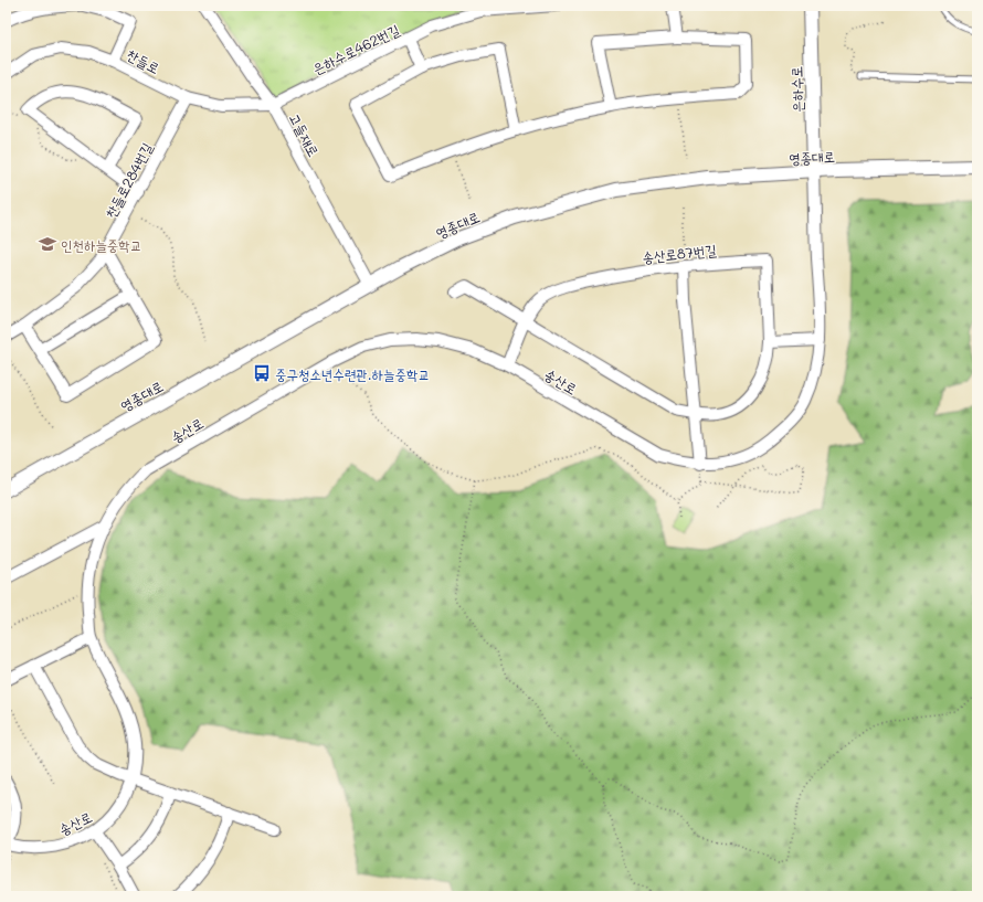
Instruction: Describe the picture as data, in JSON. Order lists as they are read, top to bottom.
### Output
{
  "streets": {
    "street": [
      "은하수로462번길",
      "찬들로",
      "은하수로",
      "고들재로",
      "영종대로",
      "찬들로284번길",
      "송산로87번길",
      "송산로"
    ]
  },
  "crossings": [
    ["은하수로462번길", "찬들로"],
    ["은하수로462번길", "고들재로"],
    ["찬들로", "고들재로"],
    ["찬들로", "찬들로284번길"],
    ["은하수로", "영종대로"],
    ["은하수로", "송산로"],
    ["고들재로", "영종대로"],
    ["영종대로", "송산로"],
    ["송산로87번길", "송산로"]
  ],
  "places": {
    "school or university": ["인천하늘중학교"],
    "bus stop": ["중구청소년수련관.하늘중학교"]
  }
}
